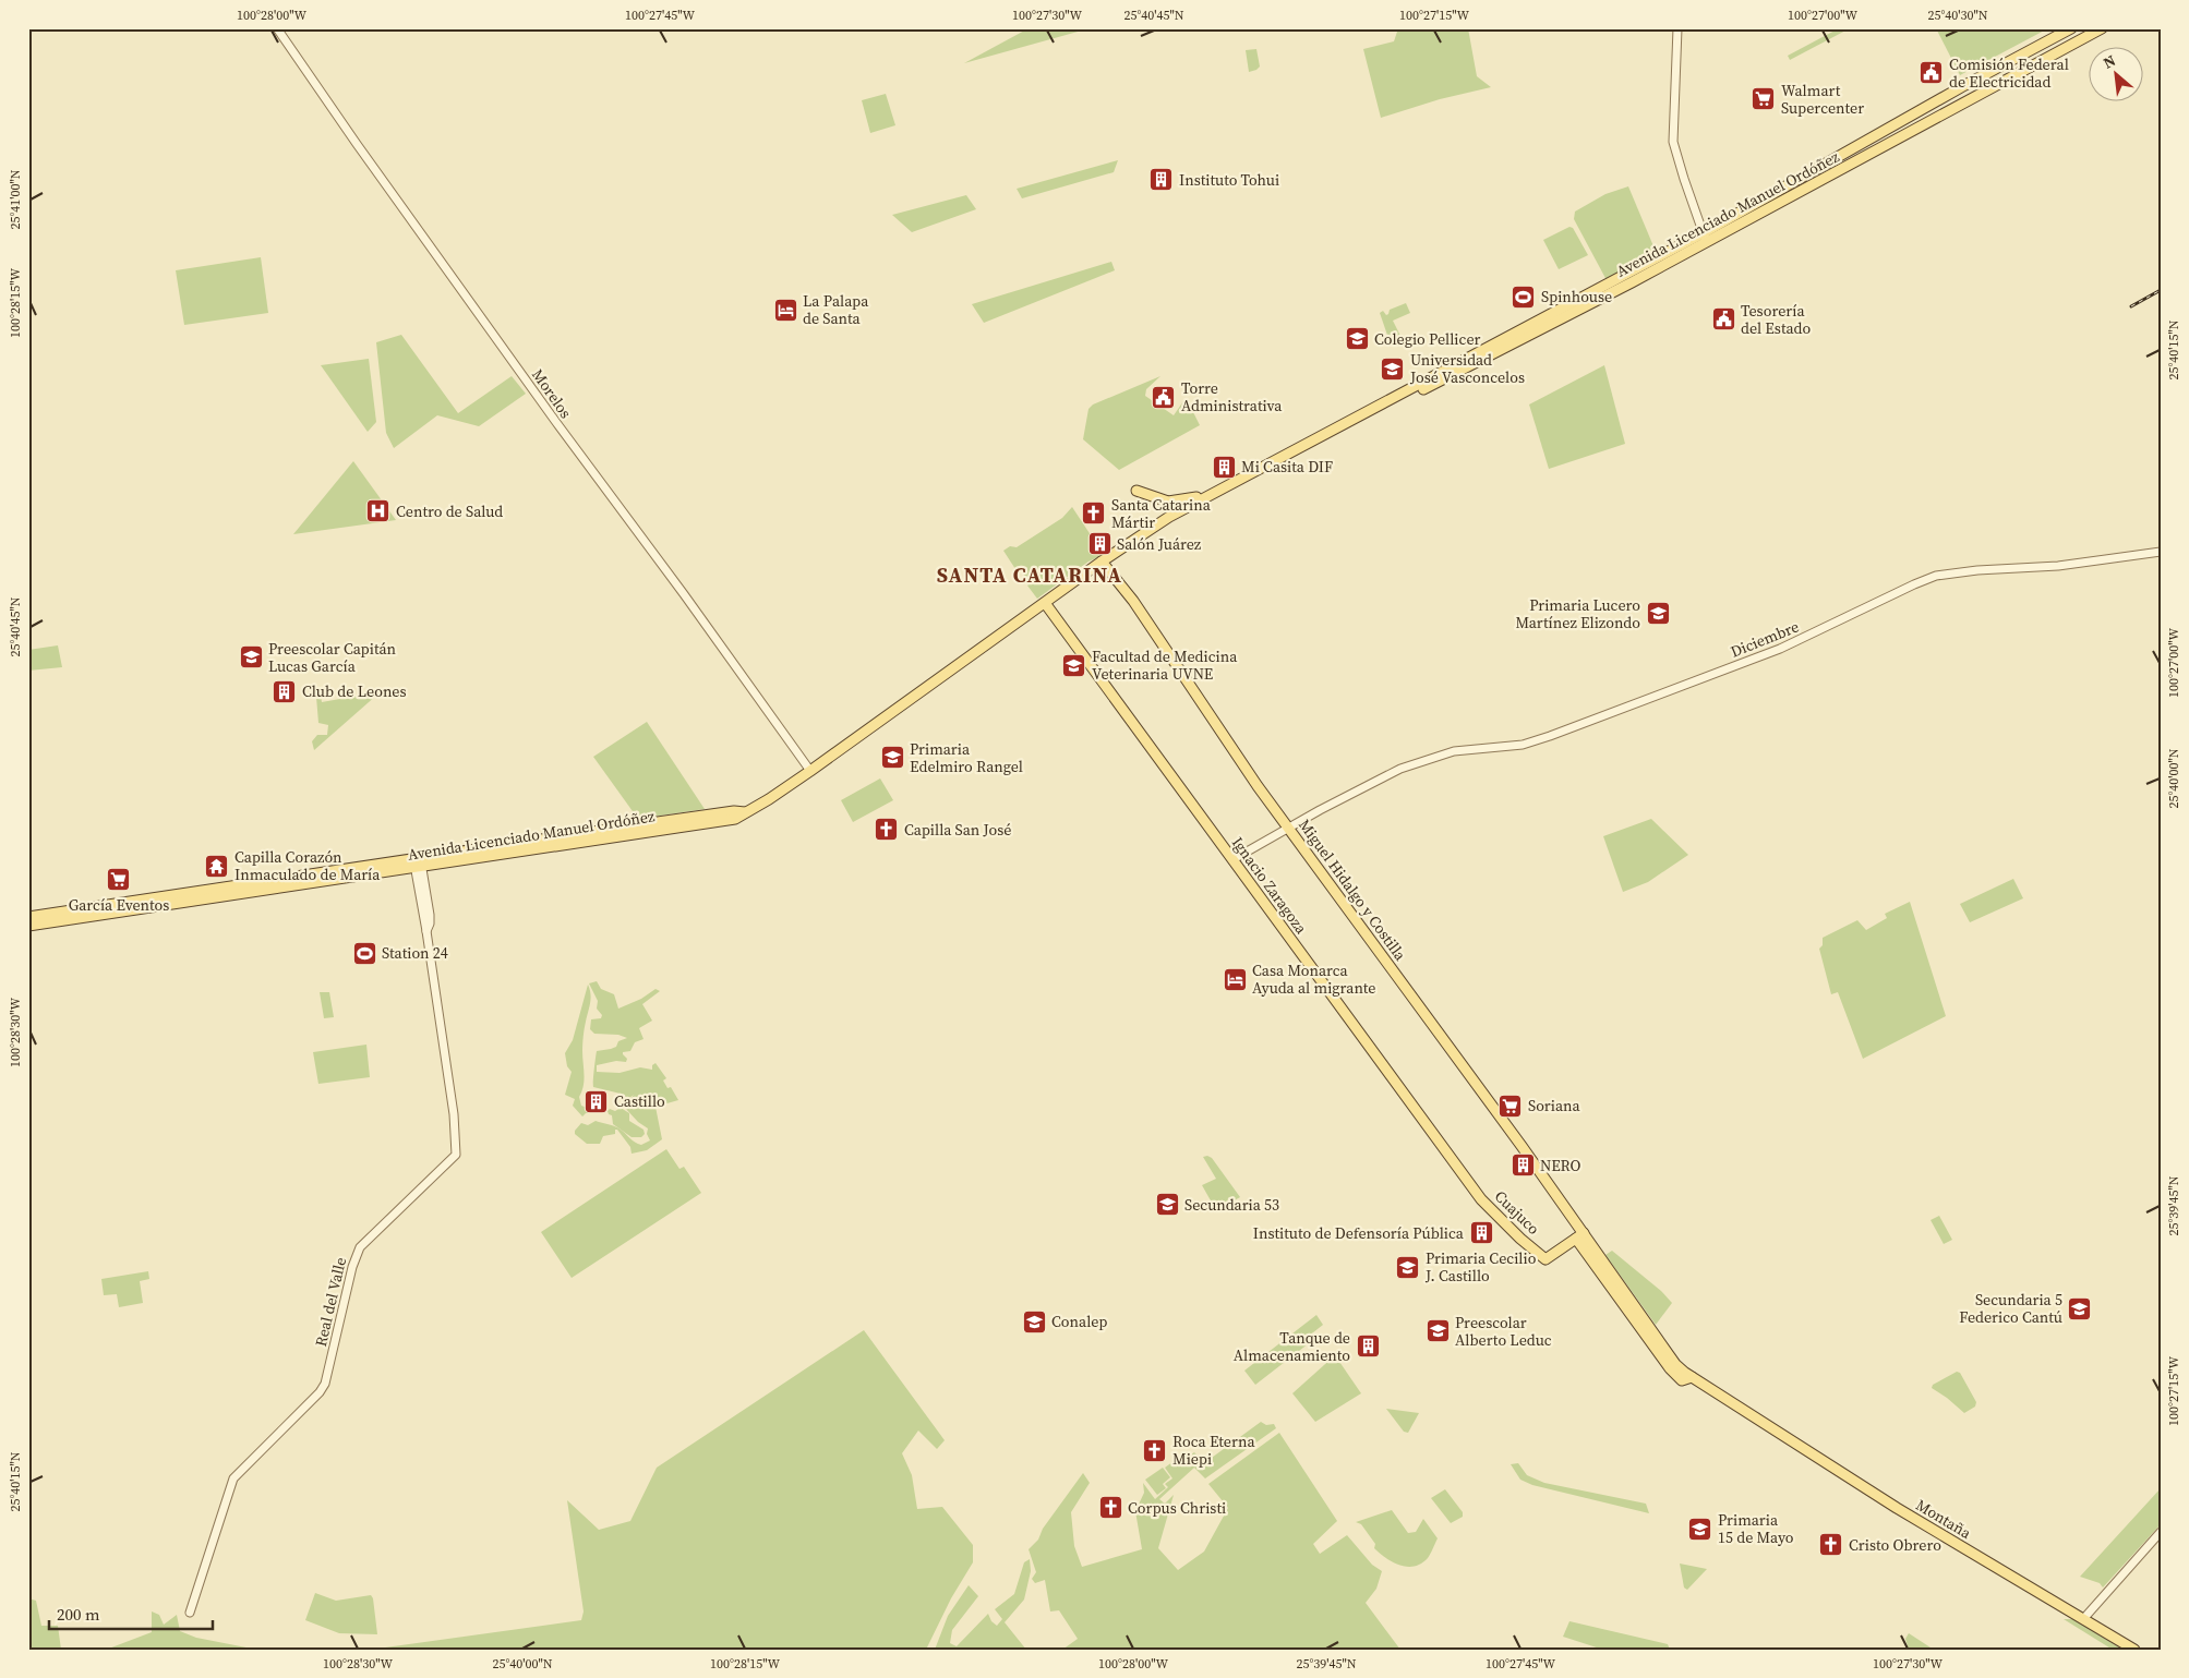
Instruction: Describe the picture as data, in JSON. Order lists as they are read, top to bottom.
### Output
{
  "streets": {
    "main road": [
      "Avenida Licenciado Manuel Ordóñez",
      "Ignacio Zaragoza",
      "Miguel Hidalgo y Costilla",
      "Cuajuco",
      "Montaña"
    ],
    "street": ["Morelos", "Diciembre", "Real del Valle"]
  },
  "crossings": [
    ["Avenida Licenciado Manuel Ordóñez", "Morelos"],
    ["Avenida Licenciado Manuel Ordóñez", "Ignacio Zaragoza"],
    ["Avenida Licenciado Manuel Ordóñez", "Miguel Hidalgo y Costilla"],
    ["Avenida Licenciado Manuel Ordóñez", "Real del Valle"],
    ["Diciembre", "Ignacio Zaragoza"],
    ["Diciembre", "Miguel Hidalgo y Costilla"],
    ["Ignacio Zaragoza", "Cuajuco"],
    ["Miguel Hidalgo y Costilla", "Cuajuco"],
    ["Miguel Hidalgo y Costilla", "Montaña"],
    ["Cuajuco", "Montaña"]
  ],
  "districts": ["SANTA CATARINA"],
  "places": {
    "public building": ["Comisión Federal de Electricidad", "Tesorería del Estado", "Torre Administrativa"],
    "supermarket": ["Walmart Supercenter", "García Eventos", "Soriana"],
    "building": [
      "Instituto Tohui",
      "Mi Casita DIF",
      "Salón Juárez",
      "Club de Leones",
      "Castillo",
      "NERO",
      "Instituto de Defensoría Pública",
      "Tanque de Almacenamiento"
    ],
    "sports": ["Spinhouse", "Station 24"],
    "hotel": ["La Palapa de Santa", "Casa Monarca Ayuda al migrante"],
    "school or university": [
      "Colegio Pellicer",
      "Universidad José Vasconcelos",
      "Primaria Lucero Martínez Elizondo",
      "Preescolar Capitán Lucas García",
      "Facultad de Medicina Veterinaria UVNE",
      "Primaria Edelmiro Rangel",
      "Secundaria 53",
      "Primaria Cecilio J. Castillo",
      "Secundaria 5 Federico Cantú",
      "Conalep",
      "Preescolar Alberto Leduc",
      "Primaria 15 de Mayo"
    ],
    "hospital": ["Centro de Salud"],
    "church": [
      "Santa Catarina Mártir",
      "Capilla San José",
      "Roca Eterna Miepi",
      "Corpus Christi",
      "Cristo Obrero"
    ],
    "temple": ["Capilla Corazón Inmaculado de María"]
  },
  "scale_bar": "200 m",
  "north": "top left",
  "coordinates": [
    "100°28'00\"W",
    "100°27'45\"W",
    "100°27'30\"W",
    "25°40'45\"N",
    "100°27'15\"W",
    "100°27'00\"W",
    "25°40'30\"N",
    "25°41'00\"N",
    "100°28'15\"W",
    "25°40'15\"N",
    "25°40'00\"N",
    "100°28'30\"W",
    "25°39'45\"N"
  ]
}
